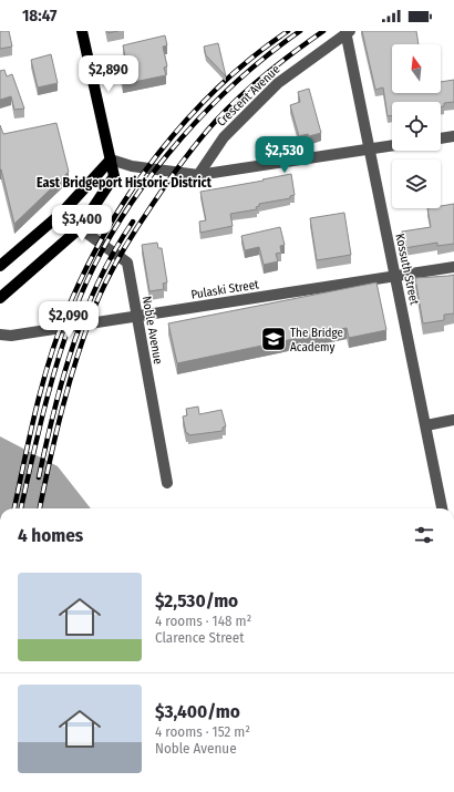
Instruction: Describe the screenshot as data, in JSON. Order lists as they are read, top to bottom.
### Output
{
  "streets": {
    "street": [
      "Crescent Avenue",
      "Kossuth Street",
      "Pulaski Street",
      "Noble Avenue"
    ]
  },
  "crossings": [
    ["Crescent Avenue", "Kossuth Street"],
    ["Kossuth Street", "Pulaski Street"],
    ["Pulaski Street", "Noble Avenue"]
  ],
  "districts": ["East Bridgeport Historic District"],
  "places": {
    "school or university": ["The Bridge Academy"]
  },
  "north": "top",
  "page": {
    "status": "18:47",
    "price": [
      "$2,890",
      "$2,530",
      "$3,400",
      "$2,090"
    ],
    "heading": "4 homes",
    "list": [
      {
        "name": "$2,530/mo",
        "note": "4 rooms · 148 m² · Clarence Street"
      },
      {
        "name": "$3,400/mo",
        "note": "4 rooms · 152 m² · Noble Avenue"
      }
    ]
  }
}
